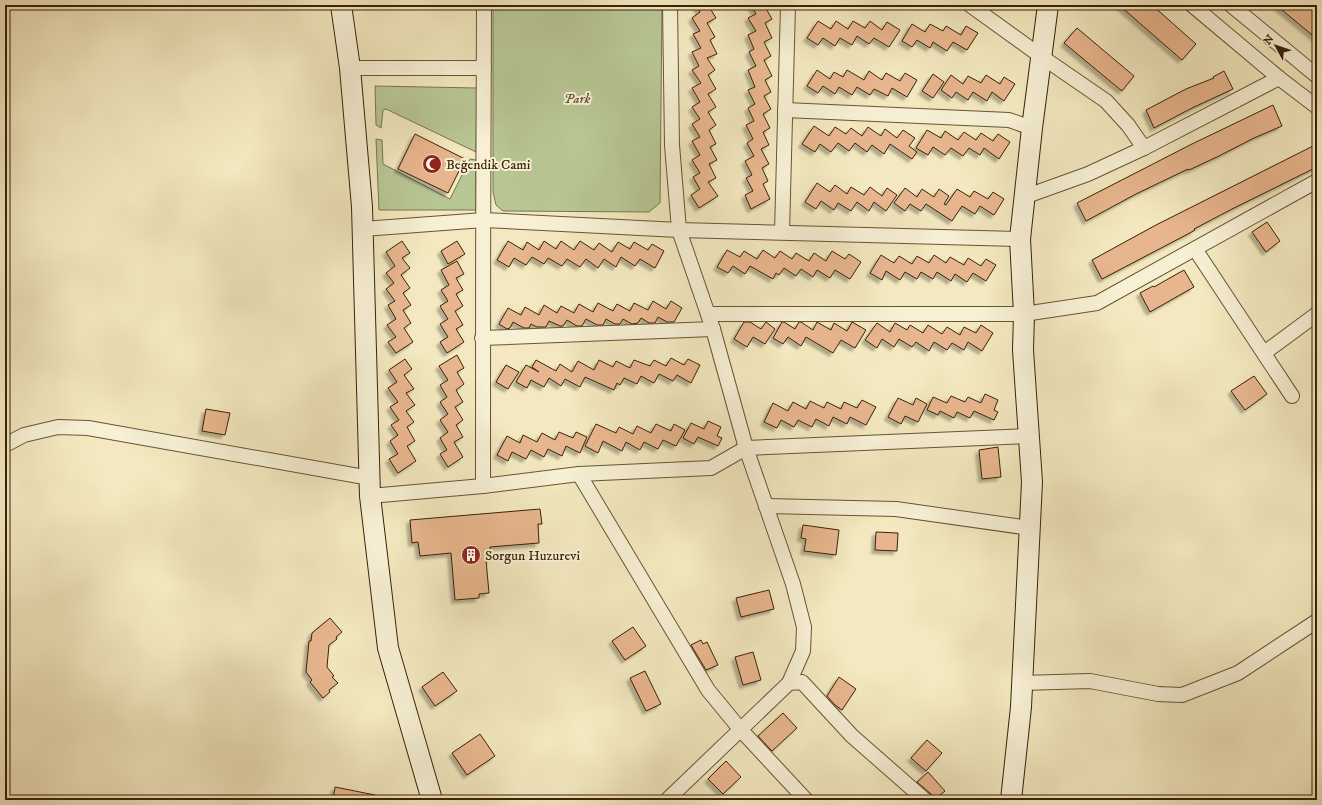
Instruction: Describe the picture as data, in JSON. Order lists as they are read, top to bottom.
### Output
{
  "parks": ["Park"],
  "places": {
    "mosque": ["Beğendik Cami"],
    "building": ["Sorgun Huzurevi"]
  },
  "north": "top left"
}
